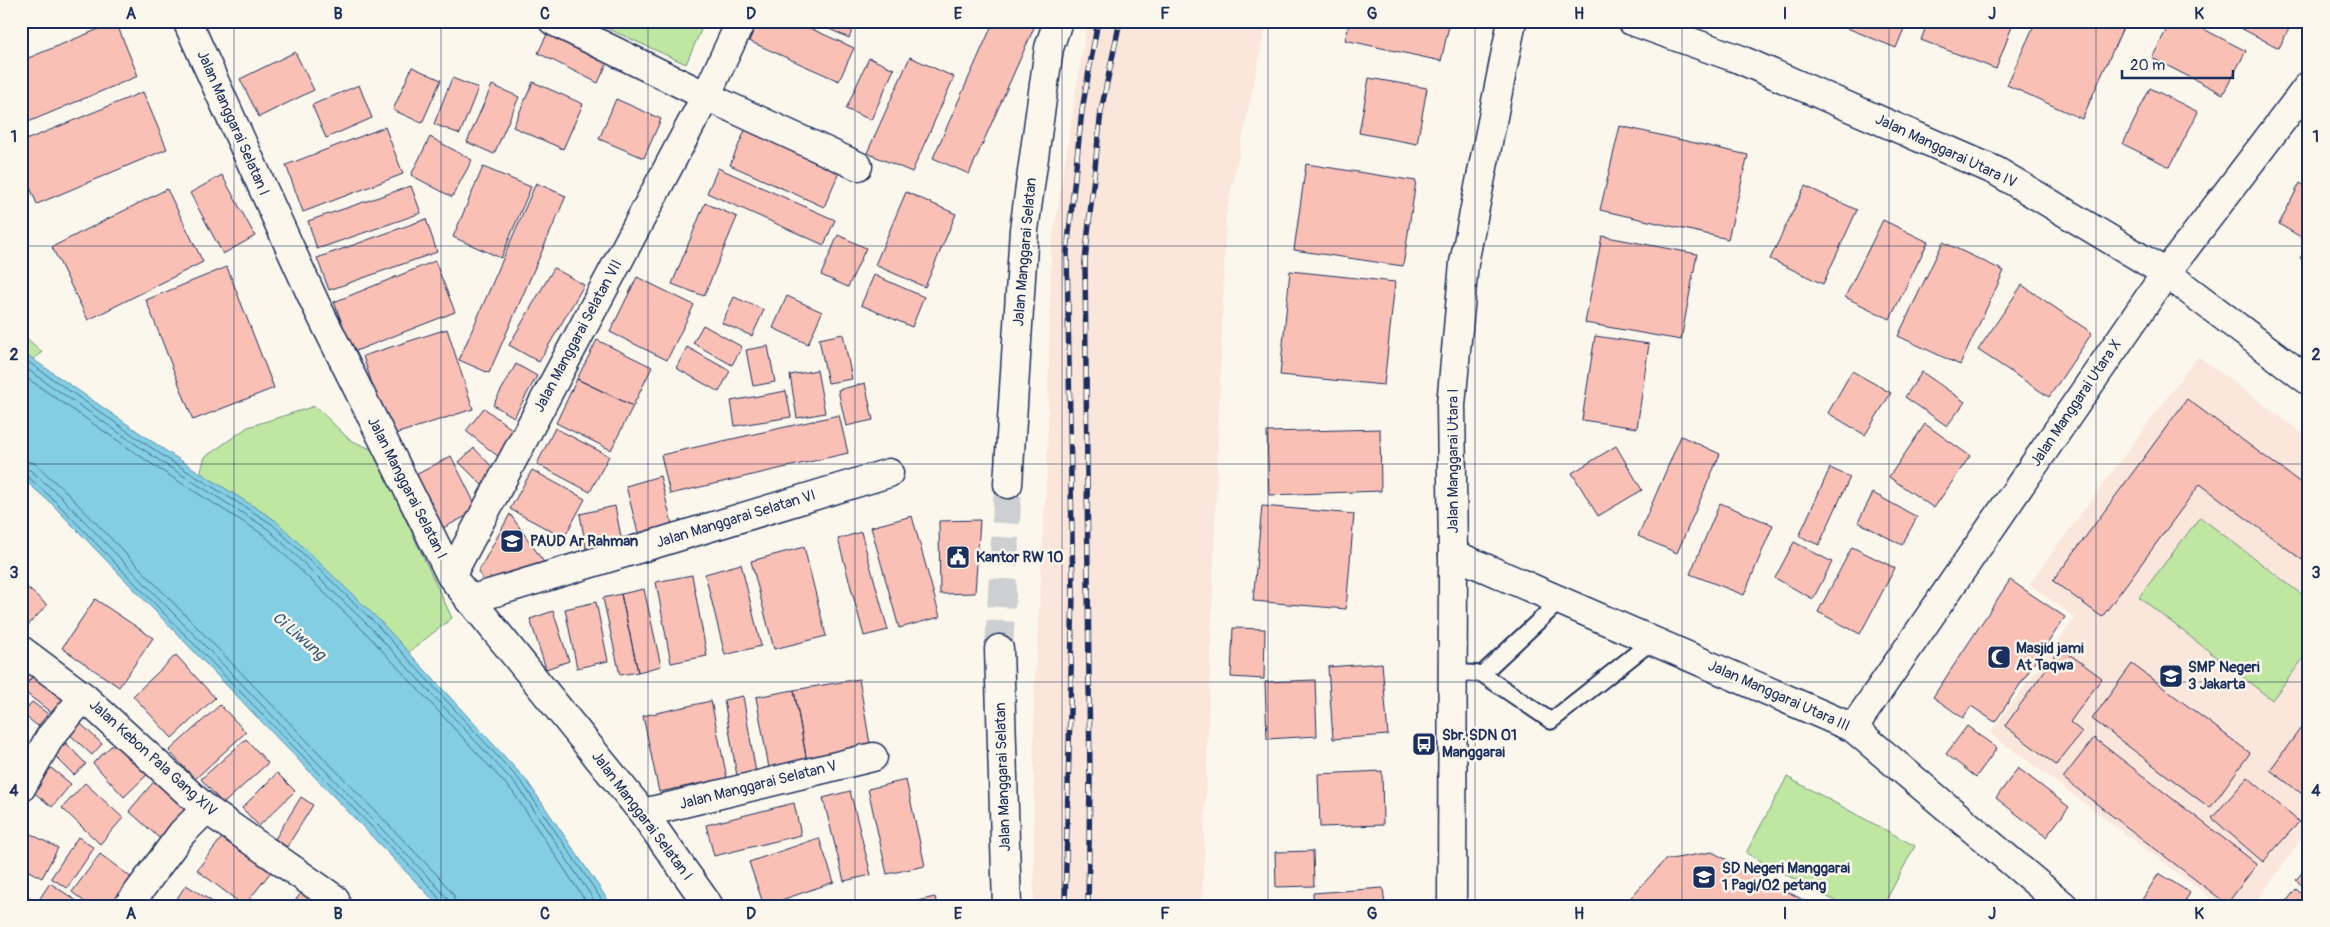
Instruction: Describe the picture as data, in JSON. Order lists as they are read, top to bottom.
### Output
{
  "streets": {
    "street": [
      "Jalan Manggarai Selatan I",
      "Jalan Manggarai Utara IV",
      "Jalan Manggarai Selatan",
      "Jalan Manggarai Selatan VII",
      "Jalan Manggarai Utara X",
      "Jalan Manggarai Utara I",
      "Jalan Manggarai Selatan VI",
      "Jalan Manggarai Utara III",
      "Jalan Kebon Pala Gang XIV",
      "Jalan Manggarai Selatan V"
    ]
  },
  "crossings": [
    ["Jalan Manggarai Selatan I", "Jalan Manggarai Selatan VII"],
    ["Jalan Manggarai Selatan I", "Jalan Manggarai Selatan VI"],
    ["Jalan Manggarai Selatan I", "Jalan Manggarai Selatan V"],
    ["Jalan Manggarai Utara IV", "Jalan Manggarai Utara X"],
    ["Jalan Manggarai Utara X", "Jalan Manggarai Utara III"],
    ["Jalan Manggarai Utara I", "Jalan Manggarai Utara III"]
  ],
  "water": ["Ci Liwung"],
  "places": {
    "school or university": ["PAUD Ar Rahman", "SMP Negeri 3 Jakarta", "SD Negeri Manggarai 1 Pagi/02 petang"],
    "public building": ["Kantor RW 10"],
    "mosque": ["Masjid jami At Taqwa"],
    "bus stop": ["Sbr. SDN 01 Manggarai"]
  },
  "scale_bar": "20 m",
  "grid": {
    "columns": [
      "A",
      "B",
      "C",
      "D",
      "E",
      "F",
      "G",
      "H",
      "I",
      "J",
      "K"
    ],
    "rows": [
      "1",
      "2",
      "3",
      "4"
    ]
  }
}
